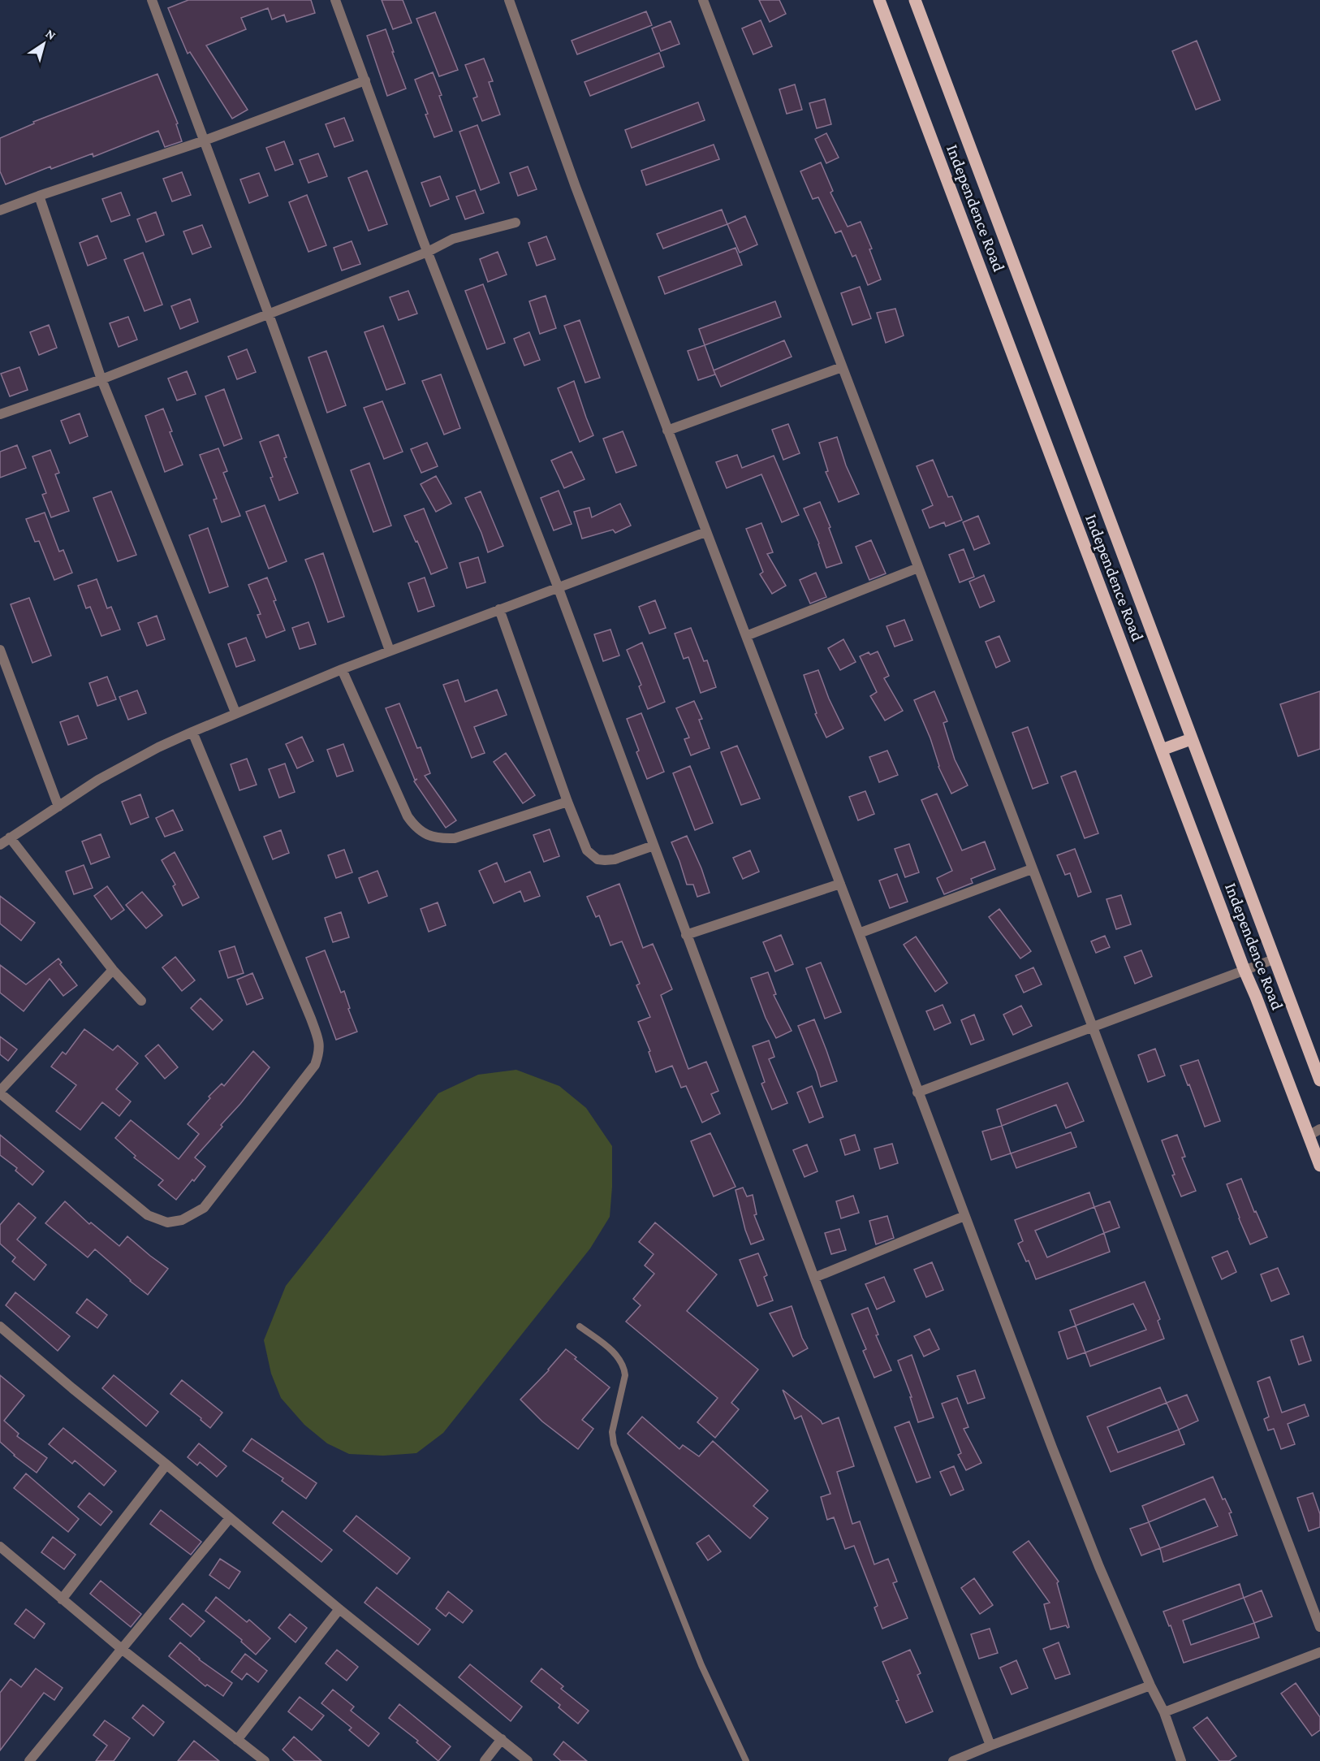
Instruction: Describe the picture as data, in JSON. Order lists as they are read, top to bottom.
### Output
{
  "streets": {
    "main road": ["Independence Road"]
  },
  "north": "top right"
}
